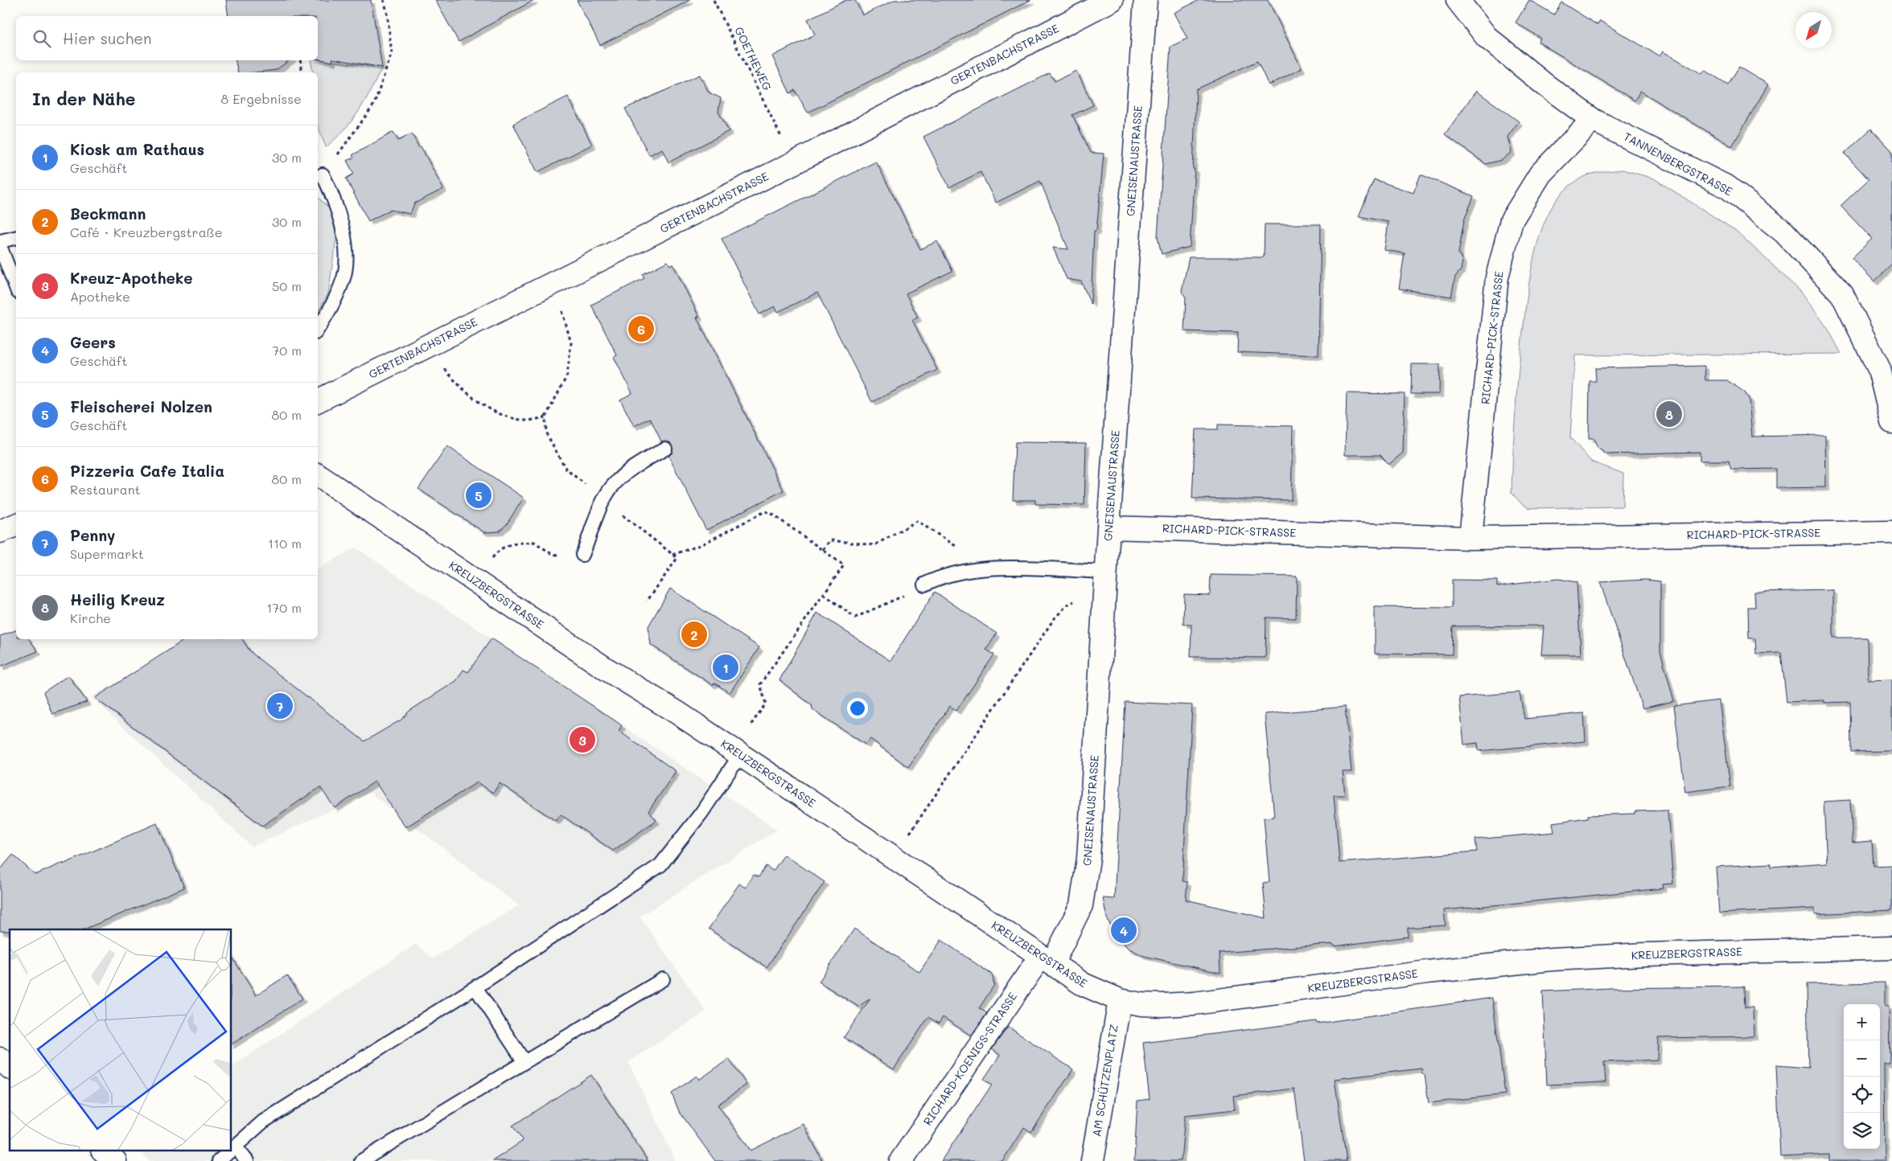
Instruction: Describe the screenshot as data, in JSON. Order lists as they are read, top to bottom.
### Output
{
  "streets": {
    "street": [
      "GERTENBACHSTRASSE",
      "GNEISENAUSTRASSE",
      "TANNENBERGSTRASSE",
      "RICHARD-PICK-STRASSE",
      "KREUZBERGSTRASSE",
      "RICHARD-KOENIGS-STRASSE",
      "AM SCHÜTZENPLATZ"
    ],
    "path": ["GOETHEWEG"]
  },
  "crossings": [
    ["GNEISENAUSTRASSE", "RICHARD-PICK-STRASSE"],
    ["GNEISENAUSTRASSE", "KREUZBERGSTRASSE"],
    ["GNEISENAUSTRASSE", "RICHARD-KOENIGS-STRASSE"],
    ["TANNENBERGSTRASSE", "RICHARD-PICK-STRASSE"],
    ["KREUZBERGSTRASSE", "RICHARD-KOENIGS-STRASSE"],
    ["KREUZBERGSTRASSE", "AM SCHÜTZENPLATZ"]
  ],
  "north": "bottom left",
  "page": {
    "search": "Hier suchen",
    "heading": ["In der Nähe", "8 Ergebnisse"],
    "list": [
      {
        "mark": "1",
        "name": "Kiosk am Rathaus",
        "note": "Geschäft",
        "value": "30 m"
      },
      {
        "mark": "2",
        "name": "Beckmann",
        "note": "Café · Kreuzbergstraße",
        "value": "30 m"
      },
      {
        "mark": "3",
        "name": "Kreuz-Apotheke",
        "note": "Apotheke",
        "value": "50 m"
      },
      {
        "mark": "4",
        "name": "Geers",
        "note": "Geschäft",
        "value": "70 m"
      },
      {
        "mark": "5",
        "name": "Fleischerei Nolzen",
        "note": "Geschäft",
        "value": "80 m"
      },
      {
        "mark": "6",
        "name": "Pizzeria Cafe Italia",
        "note": "Restaurant",
        "value": "80 m"
      },
      {
        "mark": "7",
        "name": "Penny",
        "note": "Supermarkt",
        "value": "110 m"
      },
      {
        "mark": "8",
        "name": "Heilig Kreuz",
        "note": "Kirche",
        "value": "170 m"
      }
    ],
    "pins": [
      "6",
      "8",
      "5",
      "2",
      "1",
      "7",
      "3",
      "4"
    ],
    "map_buttons": ["+", "−"]
  }
}
